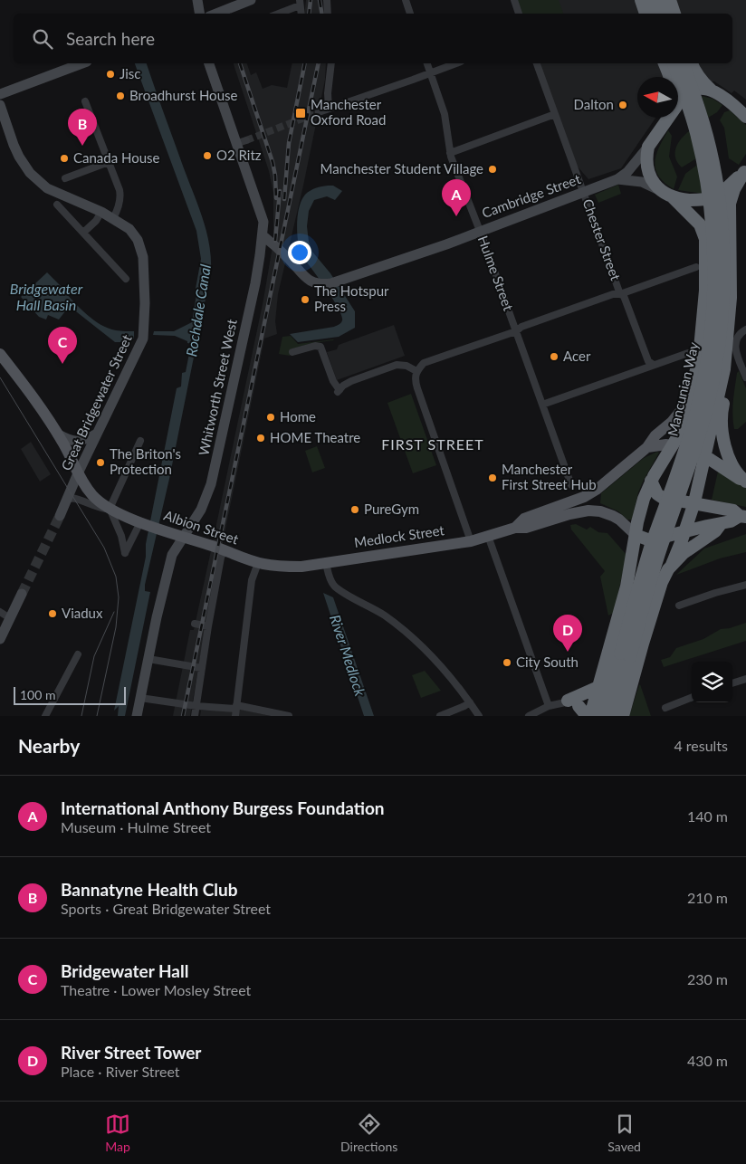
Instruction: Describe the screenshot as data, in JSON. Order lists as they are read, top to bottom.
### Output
{
  "streets": {
    "highway": ["Mancunian Way"],
    "main road": ["Albion Street", "Medlock Street"],
    "street": [
      "Cambridge Street",
      "Chester Street",
      "Hulme Street",
      "Whitworth Street West",
      "Great Bridgewater Street"
    ]
  },
  "crossings": [
    ["Cambridge Street", "Chester Street"],
    ["Cambridge Street", "Hulme Street"],
    ["Cambridge Street", "Whitworth Street West"],
    ["Cambridge Street", "Mancunian Way"],
    ["Whitworth Street West", "Albion Street"],
    ["Mancunian Way", "Medlock Street"],
    ["Great Bridgewater Street", "Albion Street"],
    ["Albion Street", "Medlock Street"]
  ],
  "districts": ["FIRST STREET"],
  "water": ["Bridgewater Hall Basin", "Rochdale Canal", "River Medlock"],
  "places": {
    "other": [
      "Jisc",
      "Broadhurst House",
      "Dalton",
      "O2 Ritz",
      "Canada House",
      "Manchester Student Village",
      "The Hotspur Press",
      "Acer",
      "Home",
      "HOME Theatre",
      "The Briton's Protection",
      "Manchester First Street Hub",
      "PureGym",
      "Viadux",
      "City South"
    ],
    "transit": ["Manchester Oxford Road"]
  },
  "scale_bar": "100 m",
  "north": "left",
  "page": {
    "search": "Search here",
    "pins": [
      "B",
      "A",
      "C",
      "D"
    ],
    "scale": "100 m",
    "heading": ["Nearby", "4 results"],
    "list": [
      {
        "mark": "A",
        "name": "International Anthony Burgess Foundation",
        "note": "Museum · Hulme Street",
        "value": "140 m"
      },
      {
        "mark": "B",
        "name": "Bannatyne Health Club",
        "note": "Sports · Great Bridgewater Street",
        "value": "210 m"
      },
      {
        "mark": "C",
        "name": "Bridgewater Hall",
        "note": "Theatre · Lower Mosley Street",
        "value": "230 m"
      },
      {
        "mark": "D",
        "name": "River Street Tower",
        "note": "Place · River Street",
        "value": "430 m"
      }
    ],
    "nav": ["Map", "Directions", "Saved"]
  }
}
